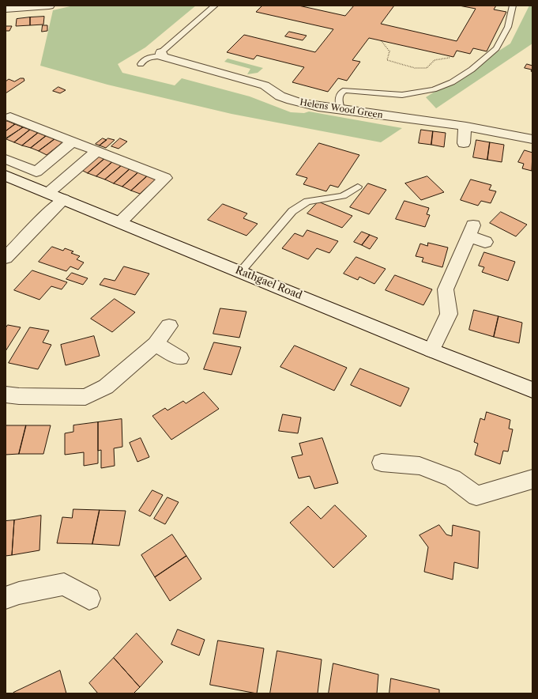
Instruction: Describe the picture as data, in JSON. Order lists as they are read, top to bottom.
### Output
{
  "streets": {
    "street": ["Helens Wood Green", "Rathgael Road"]
  }
}
